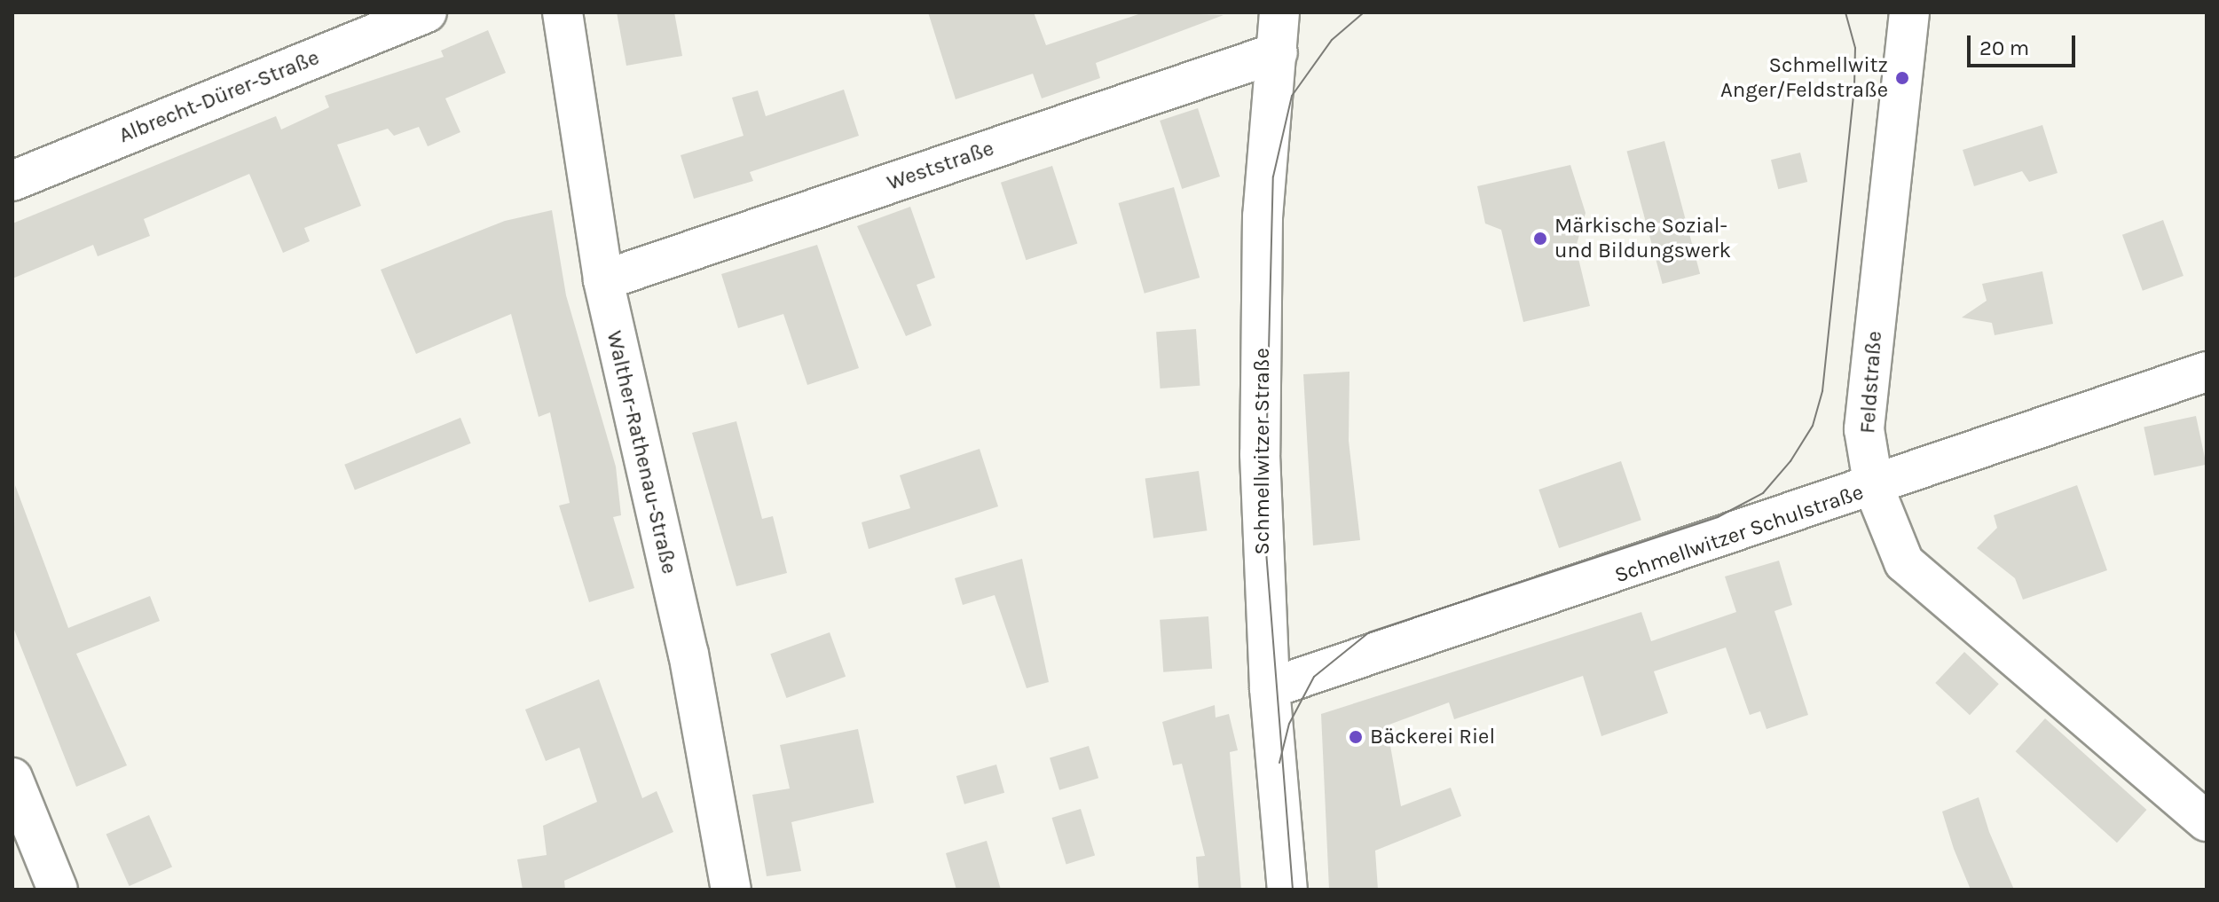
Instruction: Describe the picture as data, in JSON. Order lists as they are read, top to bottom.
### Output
{
  "streets": {
    "street": [
      "Albrecht-Dürer-Straße",
      "Weststraße",
      "Feldstraße",
      "Schmellwitzer Straße",
      "Walther-Rathenau-Straße",
      "Schmellwitzer Schulstraße"
    ]
  },
  "crossings": [
    ["Weststraße", "Schmellwitzer Straße"],
    ["Weststraße", "Walther-Rathenau-Straße"],
    ["Feldstraße", "Schmellwitzer Schulstraße"],
    ["Schmellwitzer Straße", "Schmellwitzer Schulstraße"]
  ],
  "places": ["Schmellwitz Anger/Feldstraße", "Märkische Sozial- und Bildungswerk", "Bäckerei Riel"],
  "scale_bar": "20 m"
}
